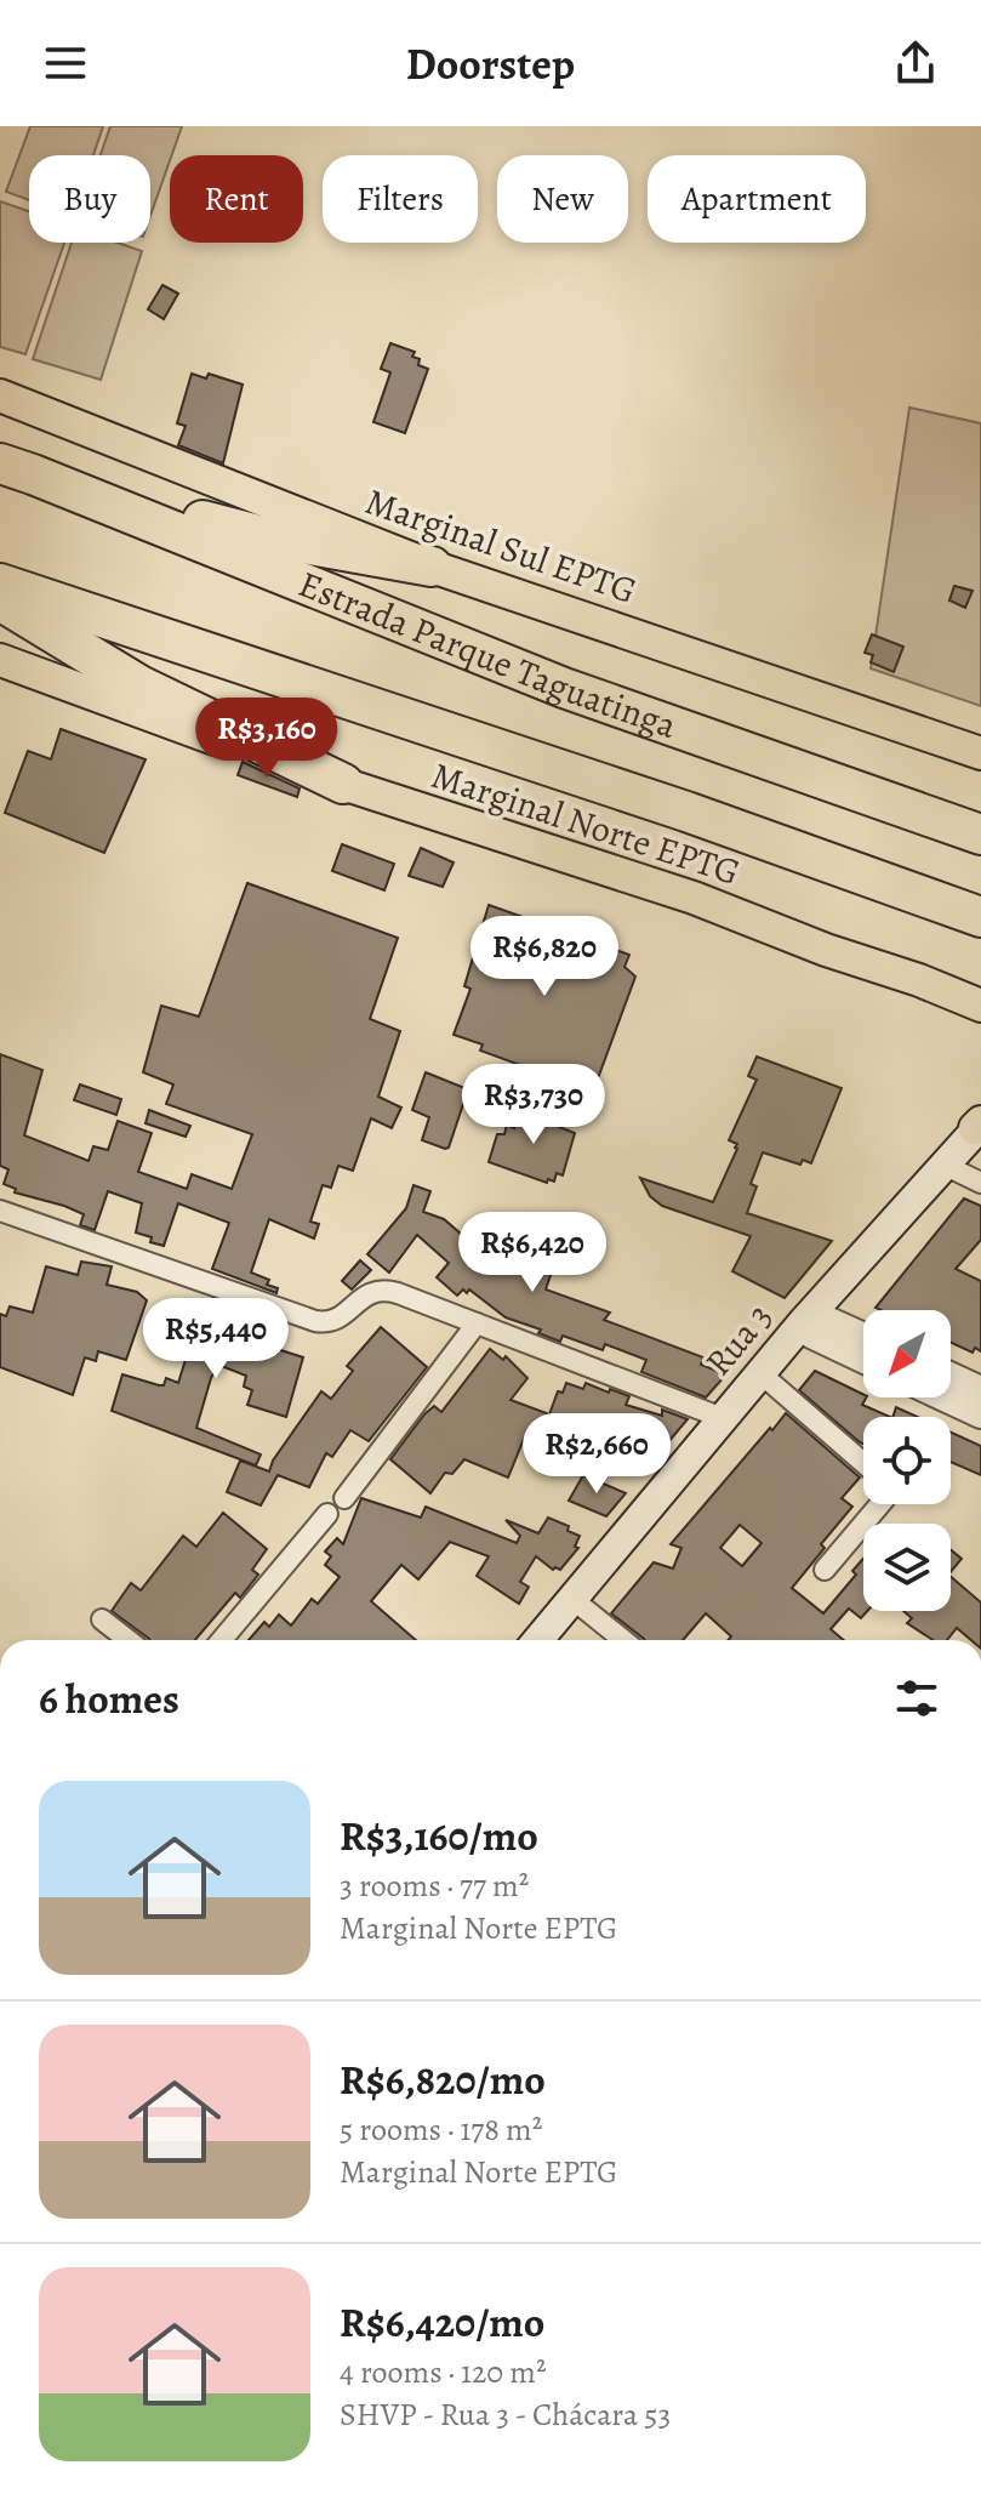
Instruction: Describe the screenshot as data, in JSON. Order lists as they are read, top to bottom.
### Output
{
  "streets": {
    "highway": ["Estrada Parque Taguatinga"],
    "main road": ["Marginal Sul EPTG", "Marginal Norte EPTG", "Rua 3"]
  },
  "north": "bottom left",
  "page": {
    "header": "Doorstep",
    "chip": [
      "Buy",
      "Rent",
      "Filters",
      "New",
      "Apartment"
    ],
    "price": [
      "R$3,160",
      "R$6,820",
      "R$3,730",
      "R$6,420",
      "R$5,440",
      "R$2,660"
    ],
    "heading": "6 homes",
    "list": [
      {
        "name": "R$3,160/mo",
        "note": "3 rooms · 77 m² · Marginal Norte EPTG"
      },
      {
        "name": "R$6,820/mo",
        "note": "5 rooms · 178 m² · Marginal Norte EPTG"
      },
      {
        "name": "R$6,420/mo",
        "note": "4 rooms · 120 m² · SHVP - Rua 3 - Chácara 53"
      }
    ]
  }
}
